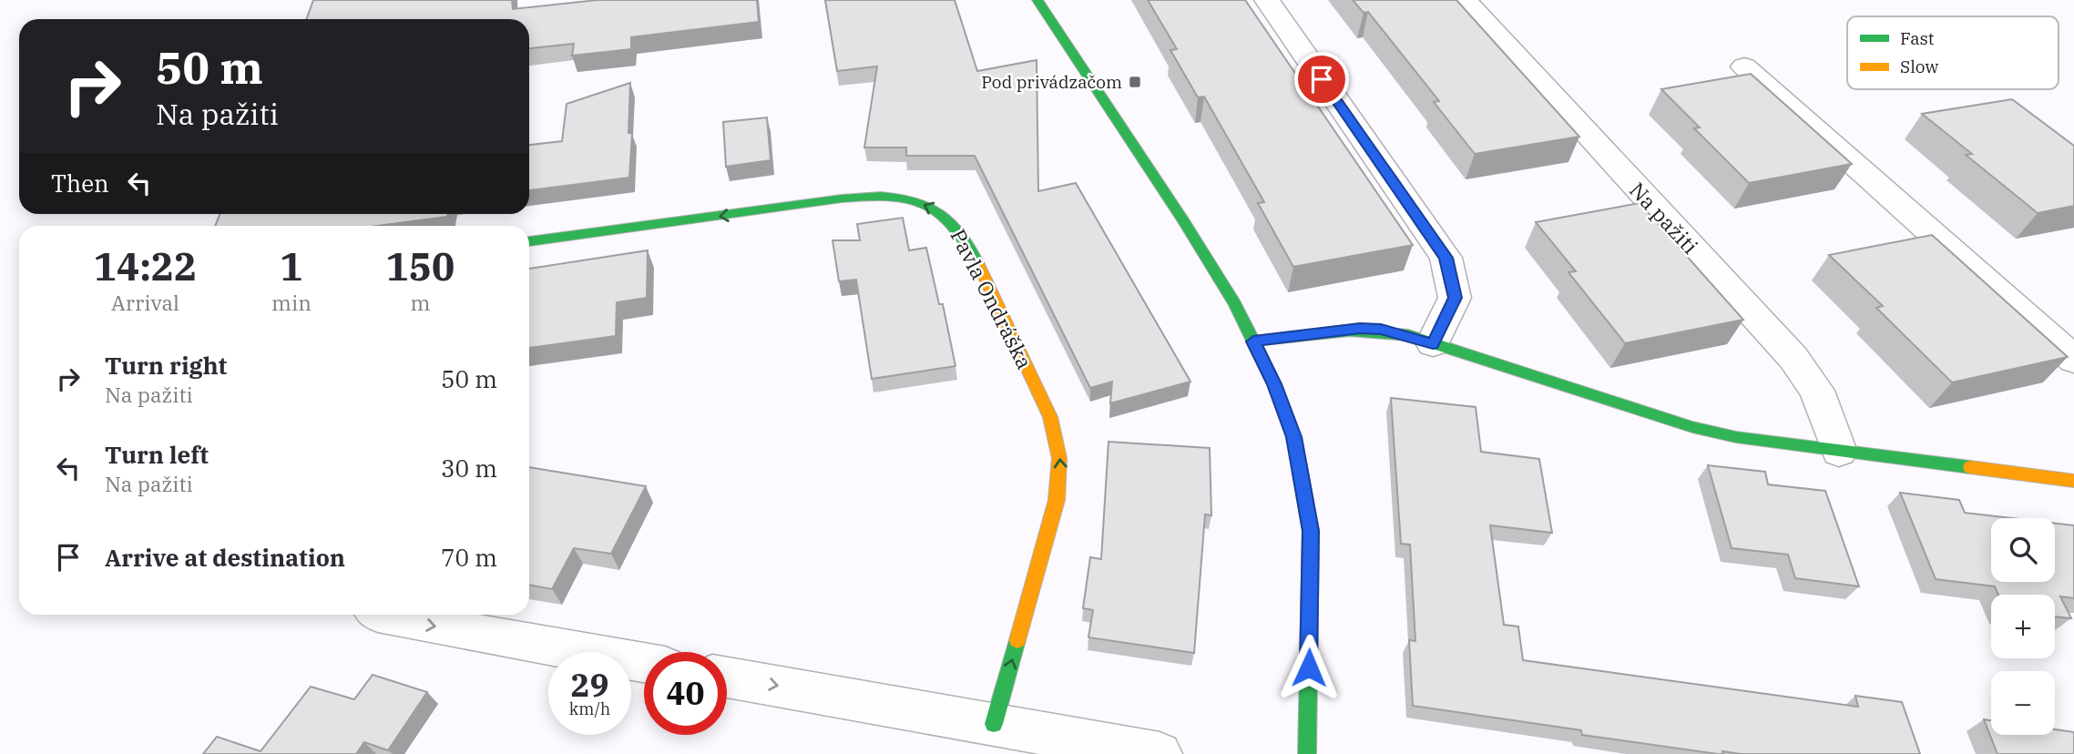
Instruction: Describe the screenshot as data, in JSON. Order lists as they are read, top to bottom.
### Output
{
  "streets": {
    "street": ["Na pažiti", "Pavla Ondráška"]
  },
  "places": {
    "transit": ["Pod privádzačom"]
  },
  "legend": ["Fast", "Slow"],
  "page": {
    "turn": ["50 m", "Na pažiti"],
    "then": "Then",
    "eta": [
      "14:22",
      "Arrival",
      "1",
      "min",
      "150",
      "m"
    ],
    "list": [
      {
        "name": "Turn right",
        "note": "Na pažiti",
        "value": "50 m"
      },
      {
        "name": "Turn left",
        "note": "Na pažiti",
        "value": "30 m"
      },
      {
        "name": "Arrive at destination",
        "value": "70 m"
      }
    ],
    "map_buttons": ["+", "−"],
    "speed": "29 km/h",
    "limit": "40"
  }
}
